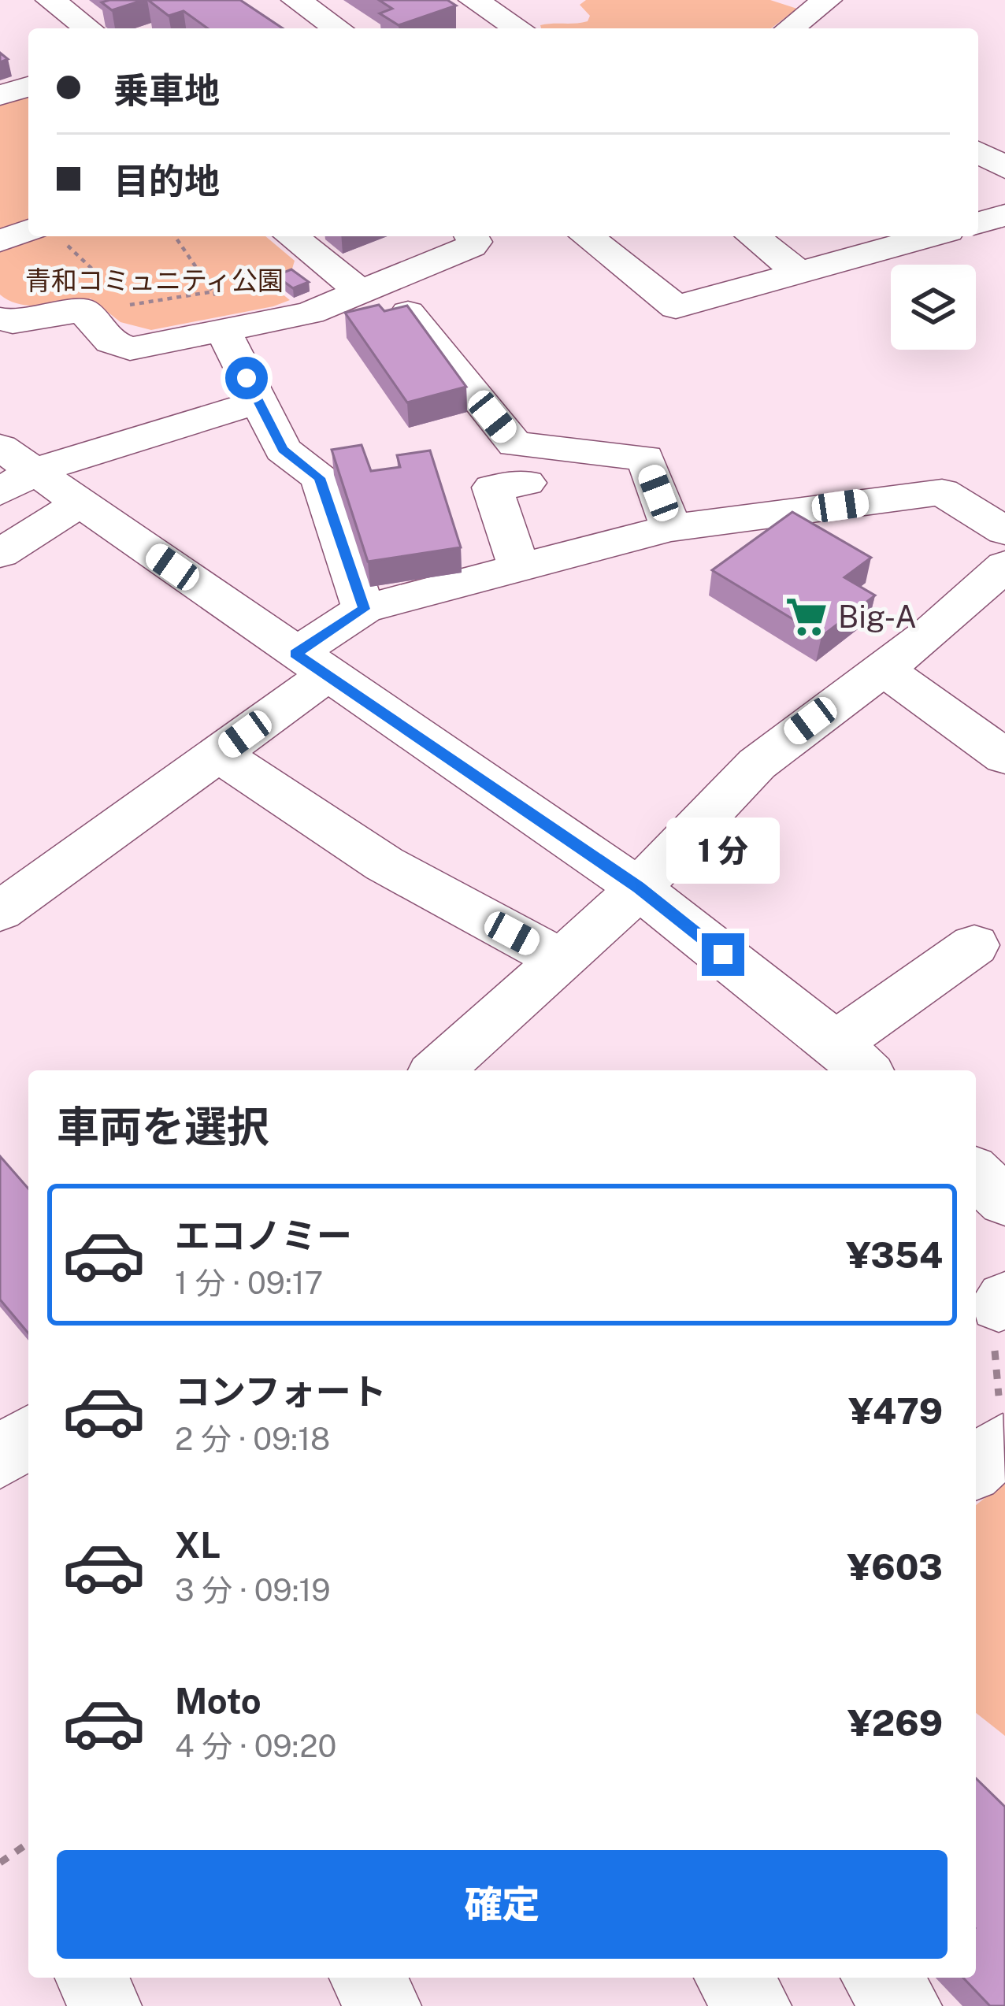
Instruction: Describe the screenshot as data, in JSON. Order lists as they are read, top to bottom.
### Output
{
  "parks": ["青和コミュニティ公園"],
  "places": {
    "supermarket": ["Big-A"]
  },
  "page": {
    "banner": ["乗車地", "目的地"],
    "bubble": "1 分",
    "heading": "車両を選択",
    "list": [
      {
        "name": "エコノミー",
        "note": "1 分 · 09:17",
        "value": "¥354"
      },
      {
        "name": "コンフォート",
        "note": "2 分 · 09:18",
        "value": "¥479"
      },
      {
        "name": "XL",
        "note": "3 分 · 09:19",
        "value": "¥603"
      },
      {
        "name": "Moto",
        "note": "4 分 · 09:20",
        "value": "¥269"
      }
    ],
    "buttons": "確定"
  }
}
